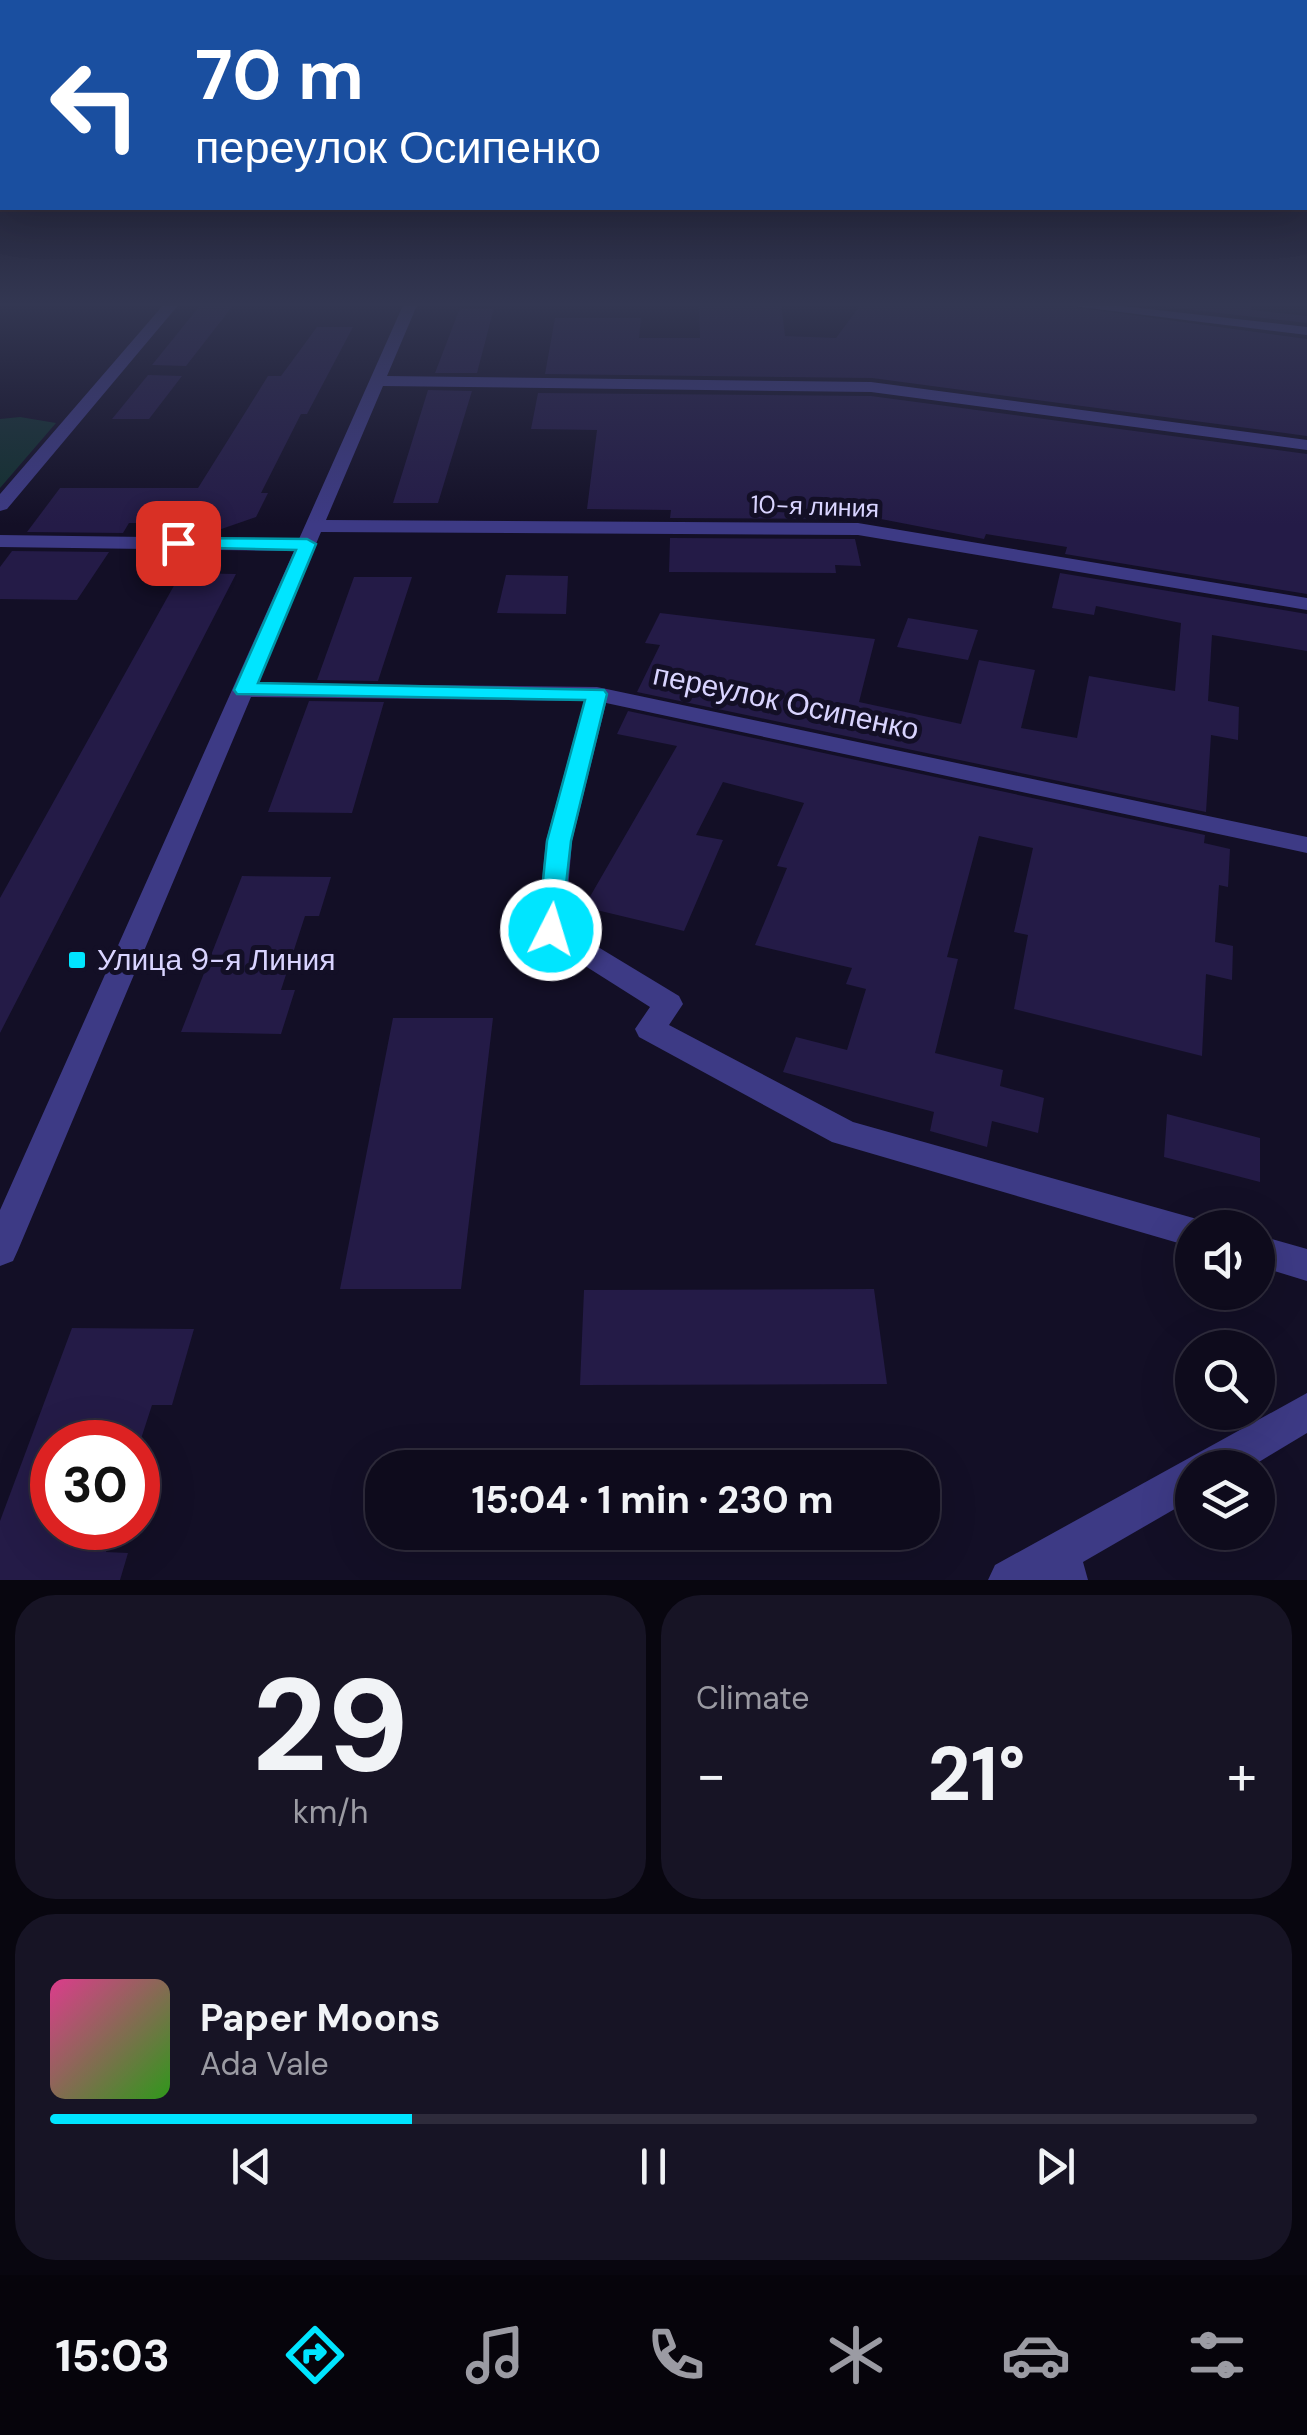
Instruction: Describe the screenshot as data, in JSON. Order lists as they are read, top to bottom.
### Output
{
  "streets": {
    "street": ["10-я линия", "переулок Осипенко"]
  },
  "places": {
    "transit": ["Улица 9-я Линия"]
  },
  "page": {
    "turn": ["70 m", "переулок Осипенко"],
    "limit": "30",
    "trip": "15:04 · 1 min · 230 m",
    "tile": [
      ["29", "km/h"],
      "Climate"
    ],
    "heat": ["−", "21°", "+"],
    "song": ["Paper Moons", "Ada Vale"],
    "tabs": "15:03"
  }
}
